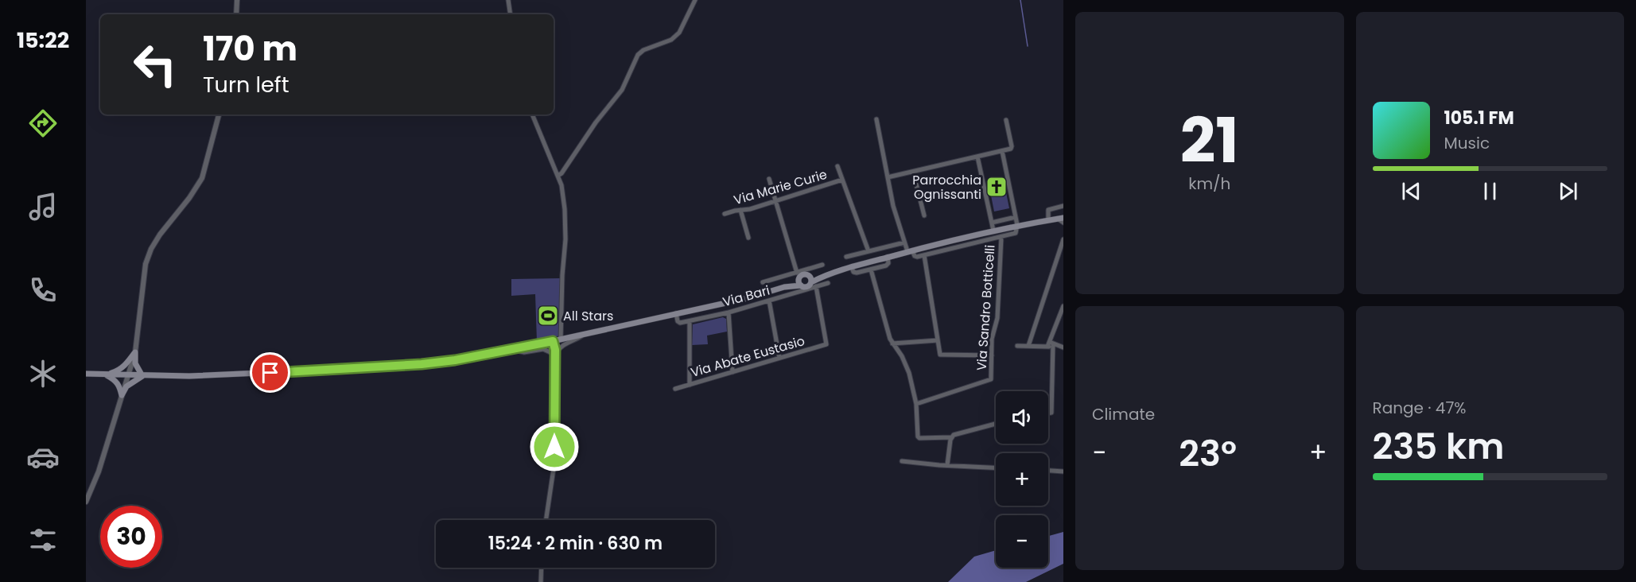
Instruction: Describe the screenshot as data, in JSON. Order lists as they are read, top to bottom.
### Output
{
  "streets": {
    "main road": ["Via Bari"],
    "street": ["Via Marie Curie", "Via Sandro Botticelli", "Via Abate Eustasio"]
  },
  "crossings": [
    ["Via Bari", "Via Sandro Botticelli"],
    ["Via Bari", "Via Abate Eustasio"]
  ],
  "places": {
    "church": ["Parrocchia Ognissanti"],
    "sports": ["All Stars"]
  },
  "page": {
    "tabs": "15:22",
    "tile": [
      ["21", "km/h"],
      "Climate",
      ["Range · 47%", "235 km"]
    ],
    "turn": ["170 m", "Turn left"],
    "song": ["105.1 FM", "Music"],
    "map_buttons": ["+", "−"],
    "heat": ["−", "23°", "+"],
    "limit": "30",
    "trip": "15:24 · 2 min · 630 m"
  }
}
